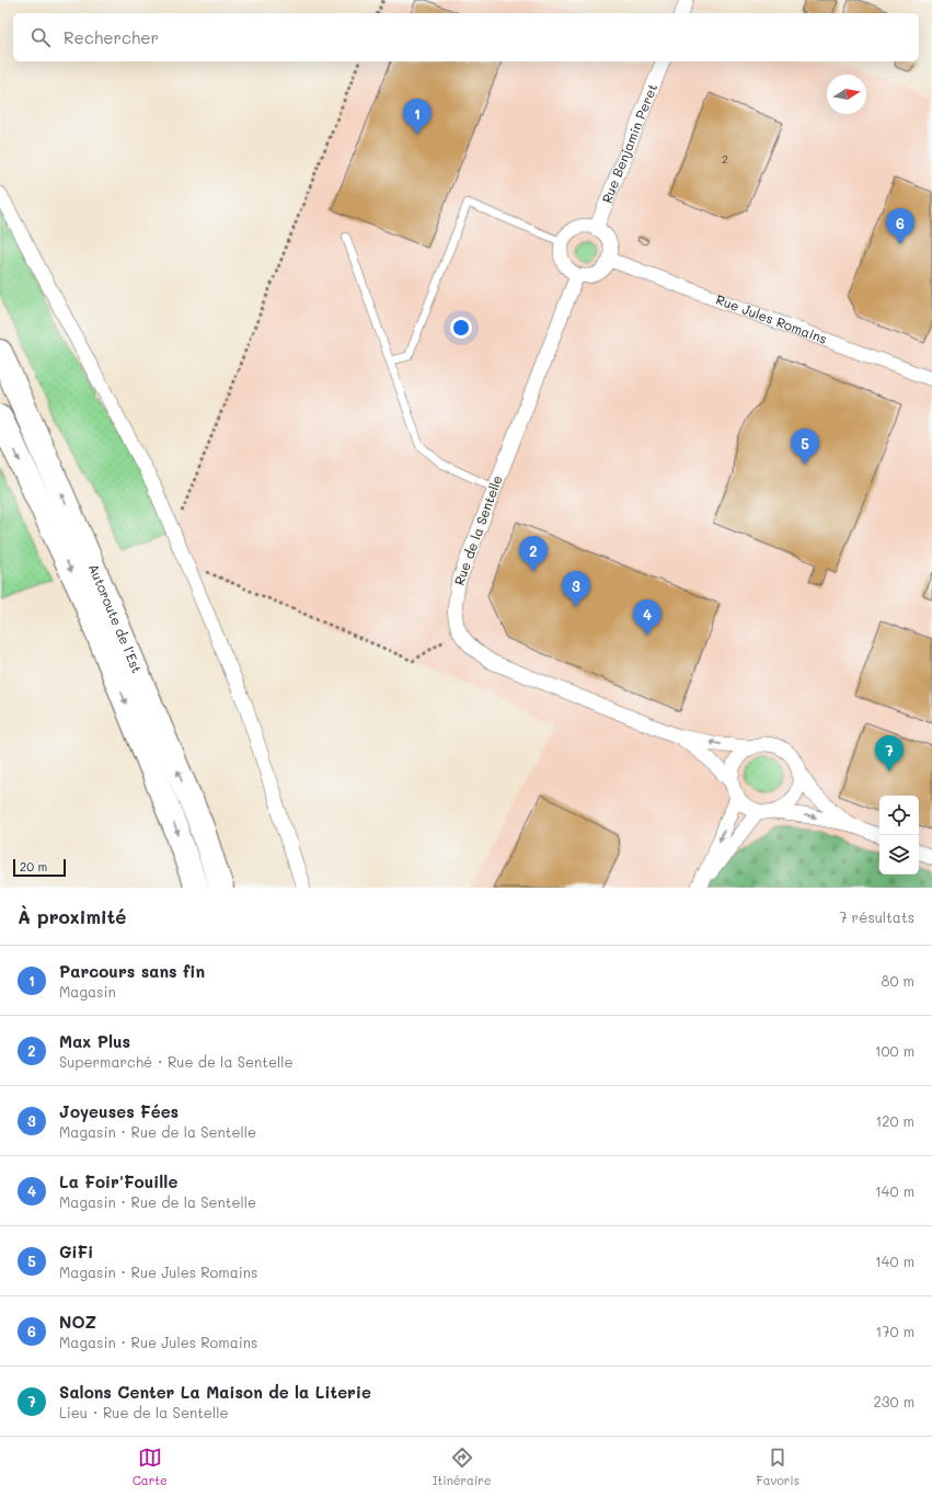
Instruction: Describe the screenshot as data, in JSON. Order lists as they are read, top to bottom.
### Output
{
  "streets": {
    "highway": ["Autoroute de l’Est"],
    "street": ["Rue Benjamin Peret", "Rue Jules Romains", "Rue de la Sentelle"]
  },
  "crossings": [
    ["Rue Benjamin Peret", "Rue Jules Romains"],
    ["Rue Benjamin Peret", "Rue de la Sentelle"],
    ["Rue Jules Romains", "Rue de la Sentelle"]
  ],
  "house_numbers": ["2"],
  "scale_bar": "20 m",
  "north": "right",
  "page": {
    "search": "Rechercher",
    "pins": [
      "1",
      "6",
      "5",
      "2",
      "3",
      "4",
      "7"
    ],
    "scale": "20 m",
    "heading": ["À proximité", "7 résultats"],
    "list": [
      {
        "mark": "1",
        "name": "Parcours sans fin",
        "note": "Magasin",
        "value": "80 m"
      },
      {
        "mark": "2",
        "name": "Max Plus",
        "note": "Supermarché · Rue de la Sentelle",
        "value": "100 m"
      },
      {
        "mark": "3",
        "name": "Joyeuses Fées",
        "note": "Magasin · Rue de la Sentelle",
        "value": "120 m"
      },
      {
        "mark": "4",
        "name": "La Foir'Fouille",
        "note": "Magasin · Rue de la Sentelle",
        "value": "140 m"
      },
      {
        "mark": "5",
        "name": "GiFi",
        "note": "Magasin · Rue Jules Romains",
        "value": "140 m"
      },
      {
        "mark": "6",
        "name": "NOZ",
        "note": "Magasin · Rue Jules Romains",
        "value": "170 m"
      },
      {
        "mark": "7",
        "name": "Salons Center La Maison de la Literie",
        "note": "Lieu · Rue de la Sentelle",
        "value": "230 m"
      }
    ],
    "nav": ["Carte", "Itinéraire", "Favoris"]
  }
}
